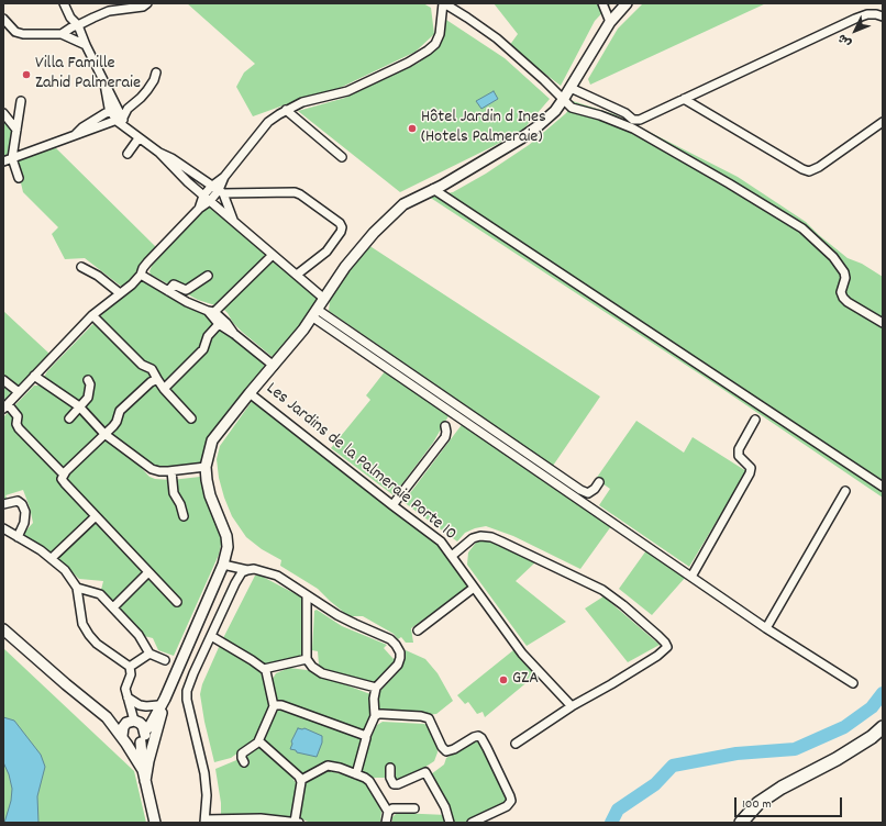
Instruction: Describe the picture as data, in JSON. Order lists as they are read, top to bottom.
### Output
{
  "streets": {
    "street": ["Les Jardins de la Palmeraie Porte 10"]
  },
  "places": ["Villa Famille Zahid Palmeraie", "Hôtel Jardin d Ines (Hotels Palmeraie)", "GZA"],
  "scale_bar": "100 m",
  "north": "bottom left"
}
